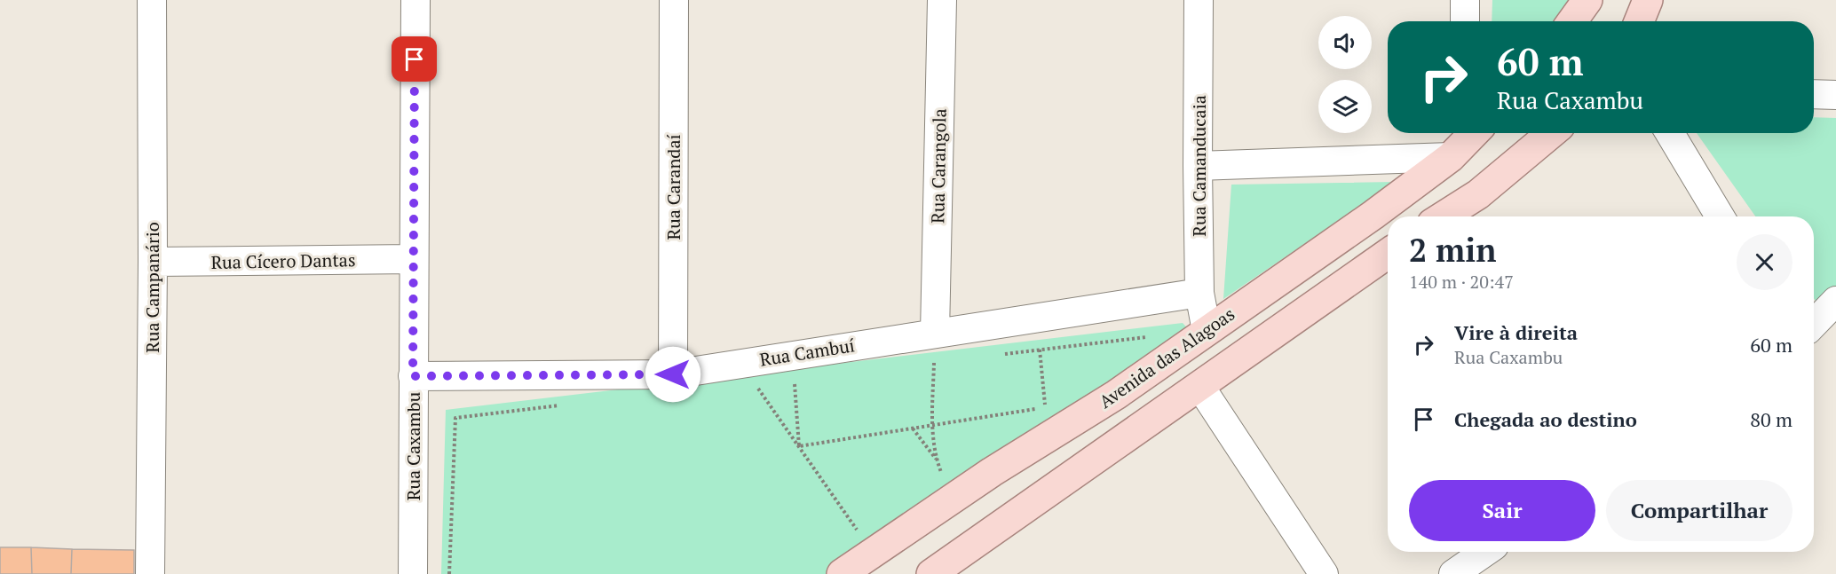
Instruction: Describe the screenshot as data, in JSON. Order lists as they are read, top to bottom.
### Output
{
  "streets": {
    "main road": ["Avenida das Alagoas"],
    "street": [
      "Rua Carangola",
      "Rua Camanducaia",
      "Rua Carandaí",
      "Rua Cícero Dantas",
      "Rua Campanário",
      "Rua Cambuí",
      "Rua Caxambu"
    ]
  },
  "crossings": [
    ["Rua Carangola", "Rua Cambuí"],
    ["Rua Camanducaia", "Rua Cambuí"],
    ["Rua Camanducaia", "Avenida das Alagoas"],
    ["Rua Carandaí", "Rua Cambuí"],
    ["Rua Cícero Dantas", "Rua Campanário"],
    ["Rua Cícero Dantas", "Rua Caxambu"],
    ["Rua Cambuí", "Rua Caxambu"]
  ],
  "page": {
    "turn": ["60 m", "Rua Caxambu"],
    "heading": ["2 min", "140 m · 20:47"],
    "list": [
      {
        "name": "Vire à direita",
        "note": "Rua Caxambu",
        "value": "60 m"
      },
      {
        "name": "Chegada ao destino",
        "value": "80 m"
      }
    ],
    "buttons": ["Sair", "Compartilhar"]
  }
}
